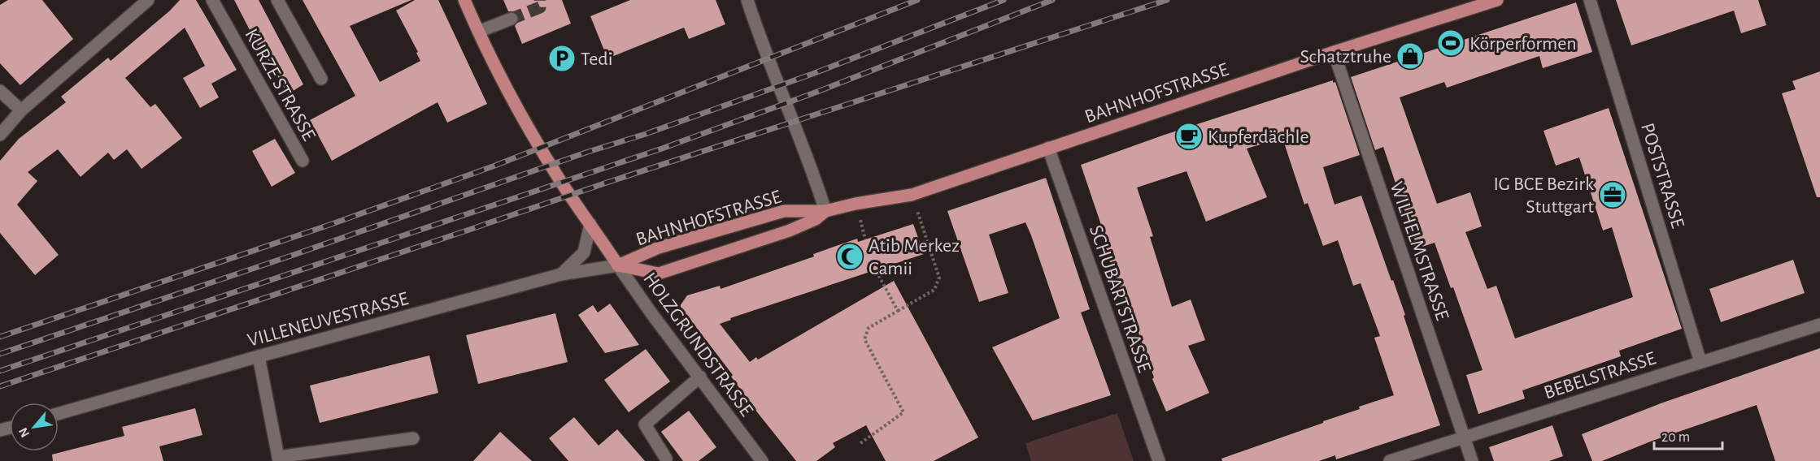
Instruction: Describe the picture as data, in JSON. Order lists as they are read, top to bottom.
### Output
{
  "streets": {
    "main road": ["BAHNHOFSTRASSE", "HOLZGRUNDSTRASSE"],
    "street": [
      "KURZE STRASSE",
      "POSTSTRASSE",
      "WILHELMSTRASSE",
      "SCHUBARTSTRASSE",
      "VILLENEUVESTRASSE",
      "BEBELSTRASSE"
    ]
  },
  "crossings": [
    ["BAHNHOFSTRASSE", "WILHELMSTRASSE"],
    ["BAHNHOFSTRASSE", "SCHUBARTSTRASSE"],
    ["BAHNHOFSTRASSE", "VILLENEUVESTRASSE"],
    ["BAHNHOFSTRASSE", "HOLZGRUNDSTRASSE"],
    ["POSTSTRASSE", "BEBELSTRASSE"],
    ["WILHELMSTRASSE", "BEBELSTRASSE"],
    ["VILLENEUVESTRASSE", "HOLZGRUNDSTRASSE"]
  ],
  "places": {
    "sports": ["Körperformen"],
    "shop": ["Schatztruhe"],
    "parking": ["Tedi"],
    "cafe": ["Kupferdächle"],
    "office": ["IG BCE Bezirk Stuttgart"],
    "mosque": ["Atib Merkez Camii"]
  },
  "scale_bar": "20 m",
  "north": "bottom left"
}
